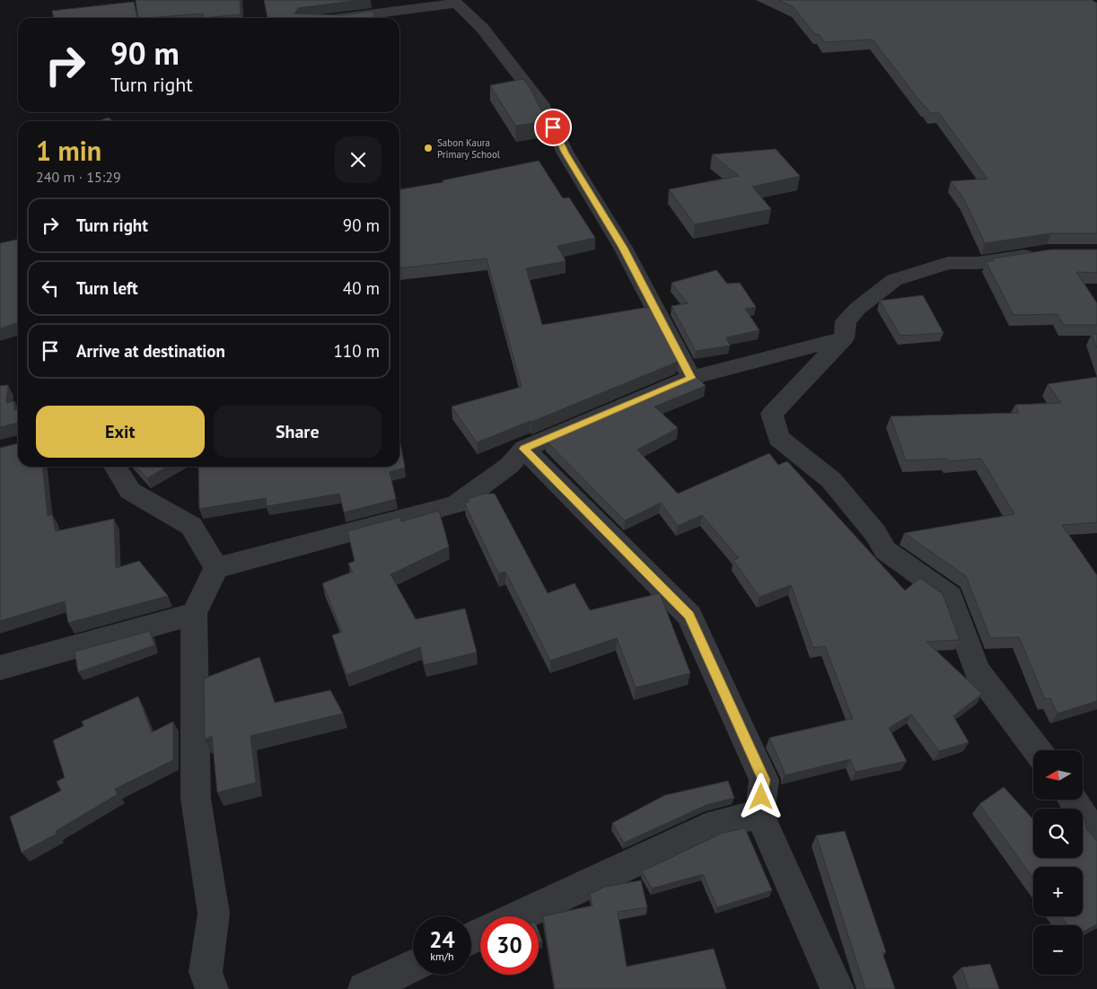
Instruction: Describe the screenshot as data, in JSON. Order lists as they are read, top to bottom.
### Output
{
  "places": ["Sabon Kaura Primary School"],
  "north": "left",
  "page": {
    "turn": ["90 m", "Turn right"],
    "heading": ["1 min", "240 m · 15:29"],
    "list": [
      {
        "name": "Turn right",
        "value": "90 m"
      },
      {
        "name": "Turn left",
        "value": "40 m"
      },
      {
        "name": "Arrive at destination",
        "value": "110 m"
      }
    ],
    "buttons": ["Exit", "Share"],
    "map_buttons": ["+", "−"],
    "speed": "24 km/h",
    "limit": "30"
  }
}
